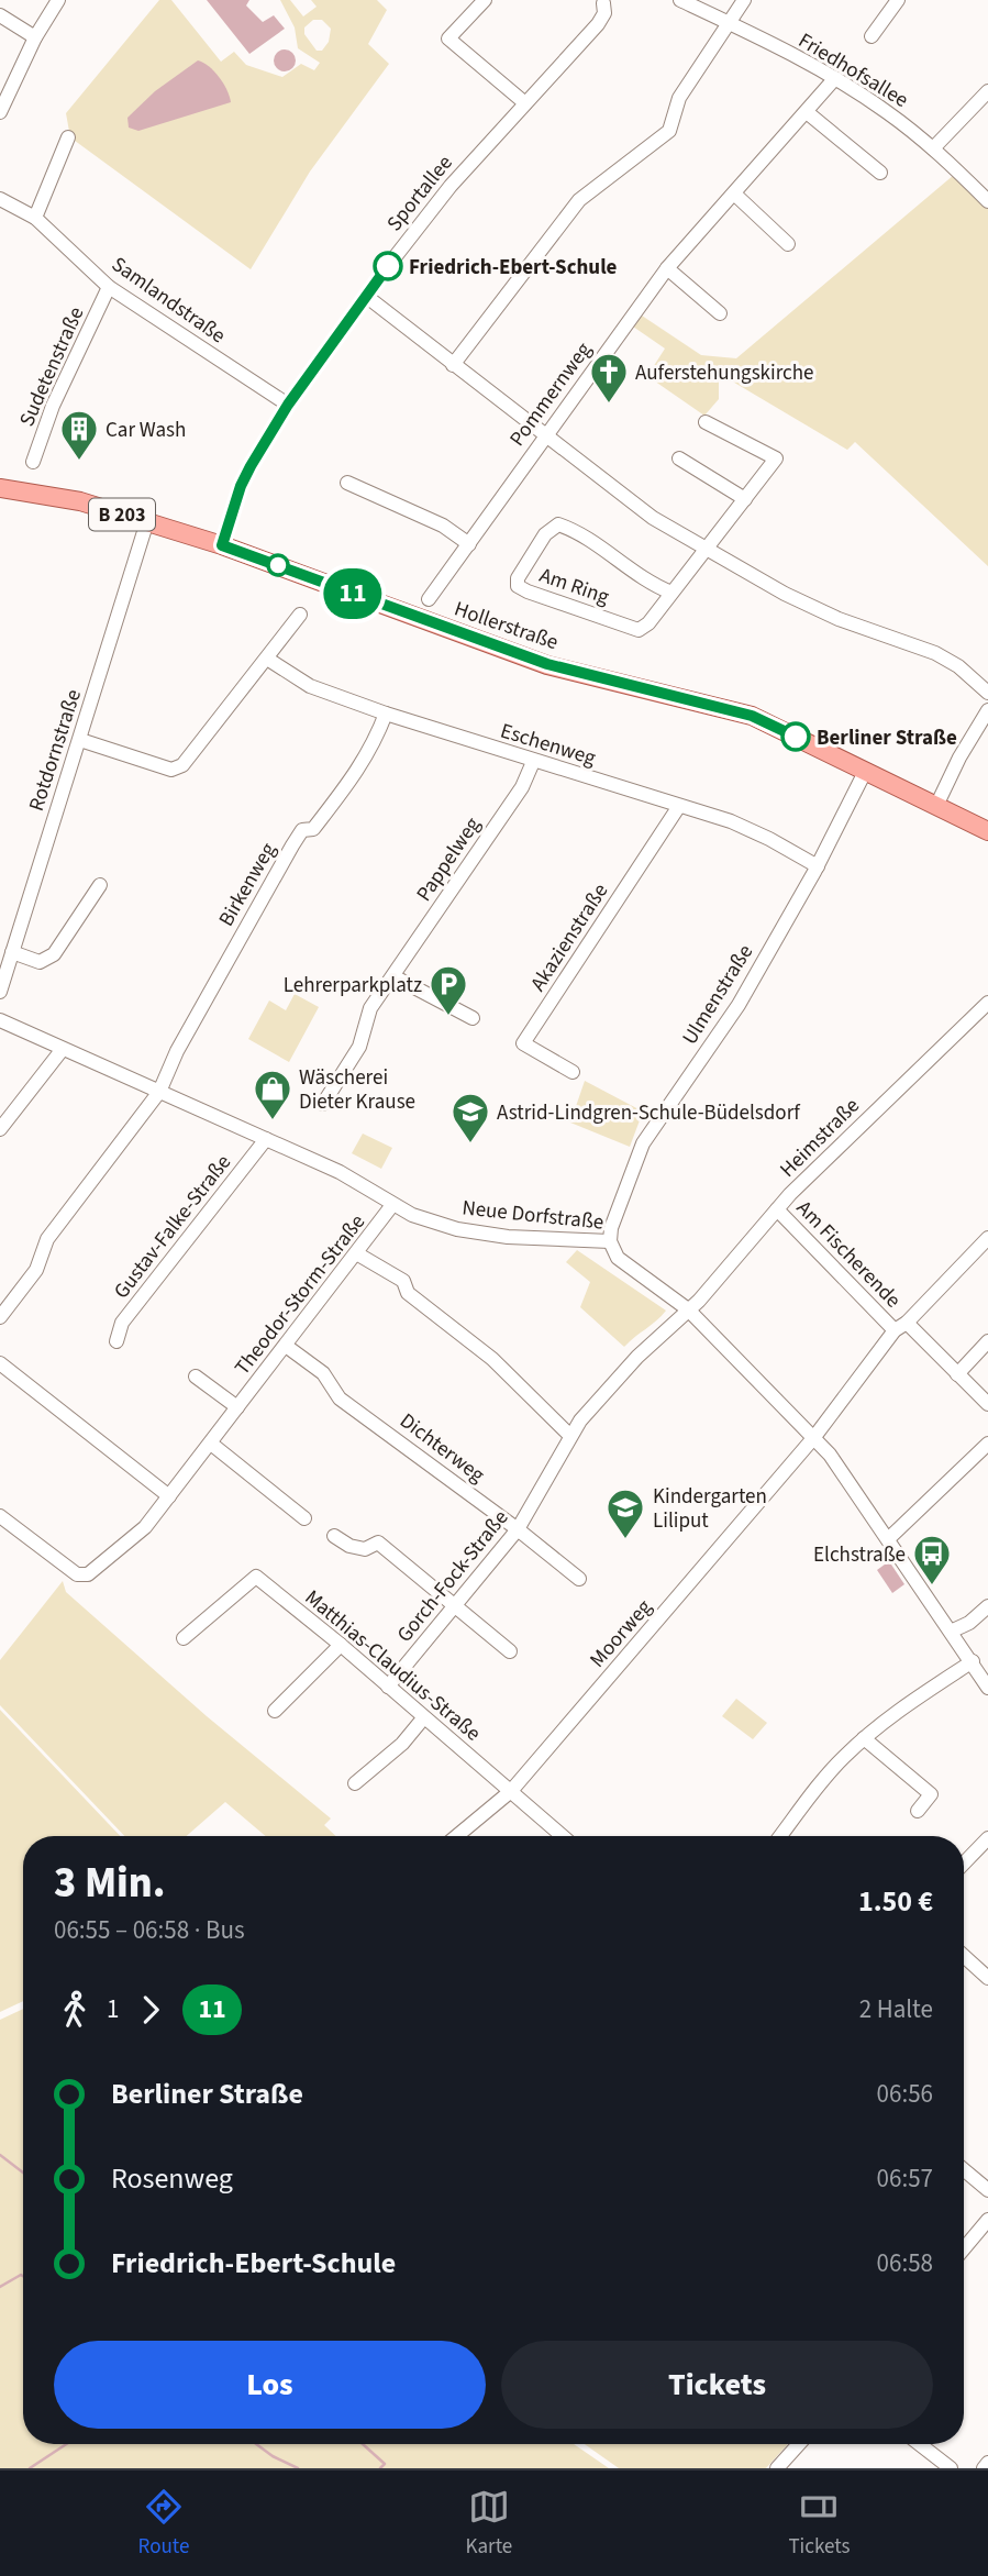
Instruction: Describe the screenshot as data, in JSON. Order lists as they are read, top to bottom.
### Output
{
  "streets": {
    "main road": ["B 203", "Hollerstraße"],
    "street": [
      "Friedhofsallee",
      "Sportallee",
      "Samlandstraße",
      "Sudetenstraße",
      "Pommernweg",
      "Am Ring",
      "Eschenweg",
      "Rotdornstraße",
      "Pappelweg",
      "Birkenweg",
      "Akazienstraße",
      "Ulmenstraße",
      "Heimstraße",
      "Neue Dorfstraße",
      "Gustav-Falke-Straße",
      "Am Fischerende",
      "Theodor-Storm-Straße",
      "Dichterweg",
      "Gorch-Fock-Straße",
      "Moorweg",
      "Matthias-Claudius-Straße"
    ]
  },
  "crossings": [
    ["Friedhofsallee", "Pommernweg"],
    ["Sportallee", "Samlandstraße"],
    ["Sportallee", "Hollerstraße"],
    ["Samlandstraße", "Sudetenstraße"],
    ["Hollerstraße", "Rotdornstraße"],
    ["Hollerstraße", "Ulmenstraße"],
    ["Eschenweg", "Pappelweg"],
    ["Eschenweg", "Birkenweg"],
    ["Eschenweg", "Akazienstraße"],
    ["Eschenweg", "Ulmenstraße"],
    ["Birkenweg", "Neue Dorfstraße"],
    ["Ulmenstraße", "Neue Dorfstraße"],
    ["Heimstraße", "Neue Dorfstraße"],
    ["Heimstraße", "Am Fischerende"],
    ["Heimstraße", "Gorch-Fock-Straße"],
    ["Neue Dorfstraße", "Gustav-Falke-Straße"],
    ["Neue Dorfstraße", "Am Fischerende"],
    ["Neue Dorfstraße", "Theodor-Storm-Straße"],
    ["Neue Dorfstraße", "Gorch-Fock-Straße"],
    ["Neue Dorfstraße", "Moorweg"],
    ["Am Fischerende", "Moorweg"],
    ["Theodor-Storm-Straße", "Dichterweg"],
    ["Dichterweg", "Gorch-Fock-Straße"],
    ["Gorch-Fock-Straße", "Matthias-Claudius-Straße"],
    ["Moorweg", "Matthias-Claudius-Straße"]
  ],
  "places": {
    "other": ["Friedrich-Ebert-Schule", "Berliner Straße"],
    "church": ["Auferstehungskirche"],
    "building": ["Car Wash"],
    "parking": ["Lehrerparkplatz"],
    "shop": ["Wäscherei Dieter Krause"],
    "school or university": ["Astrid-Lindgren-Schule-Büdelsdorf", "Kindergarten Liliput"],
    "bus stop": ["Elchstraße"]
  },
  "lines": ["bus line 11"],
  "page": {
    "on_map": "11",
    "heading": ["3 Min.", "06:55 – 06:58 · Bus", "1.50 €"],
    "legs": ["1", "11", "2 Halte"],
    "list": [
      {
        "name": "Berliner Straße",
        "value": "06:56"
      },
      {
        "name": "Rosenweg",
        "value": "06:57"
      },
      {
        "name": "Friedrich-Ebert-Schule",
        "value": "06:58"
      }
    ],
    "buttons": ["Los", "Tickets"],
    "tabs": ["Route", "Karte", "Tickets"]
  }
}
